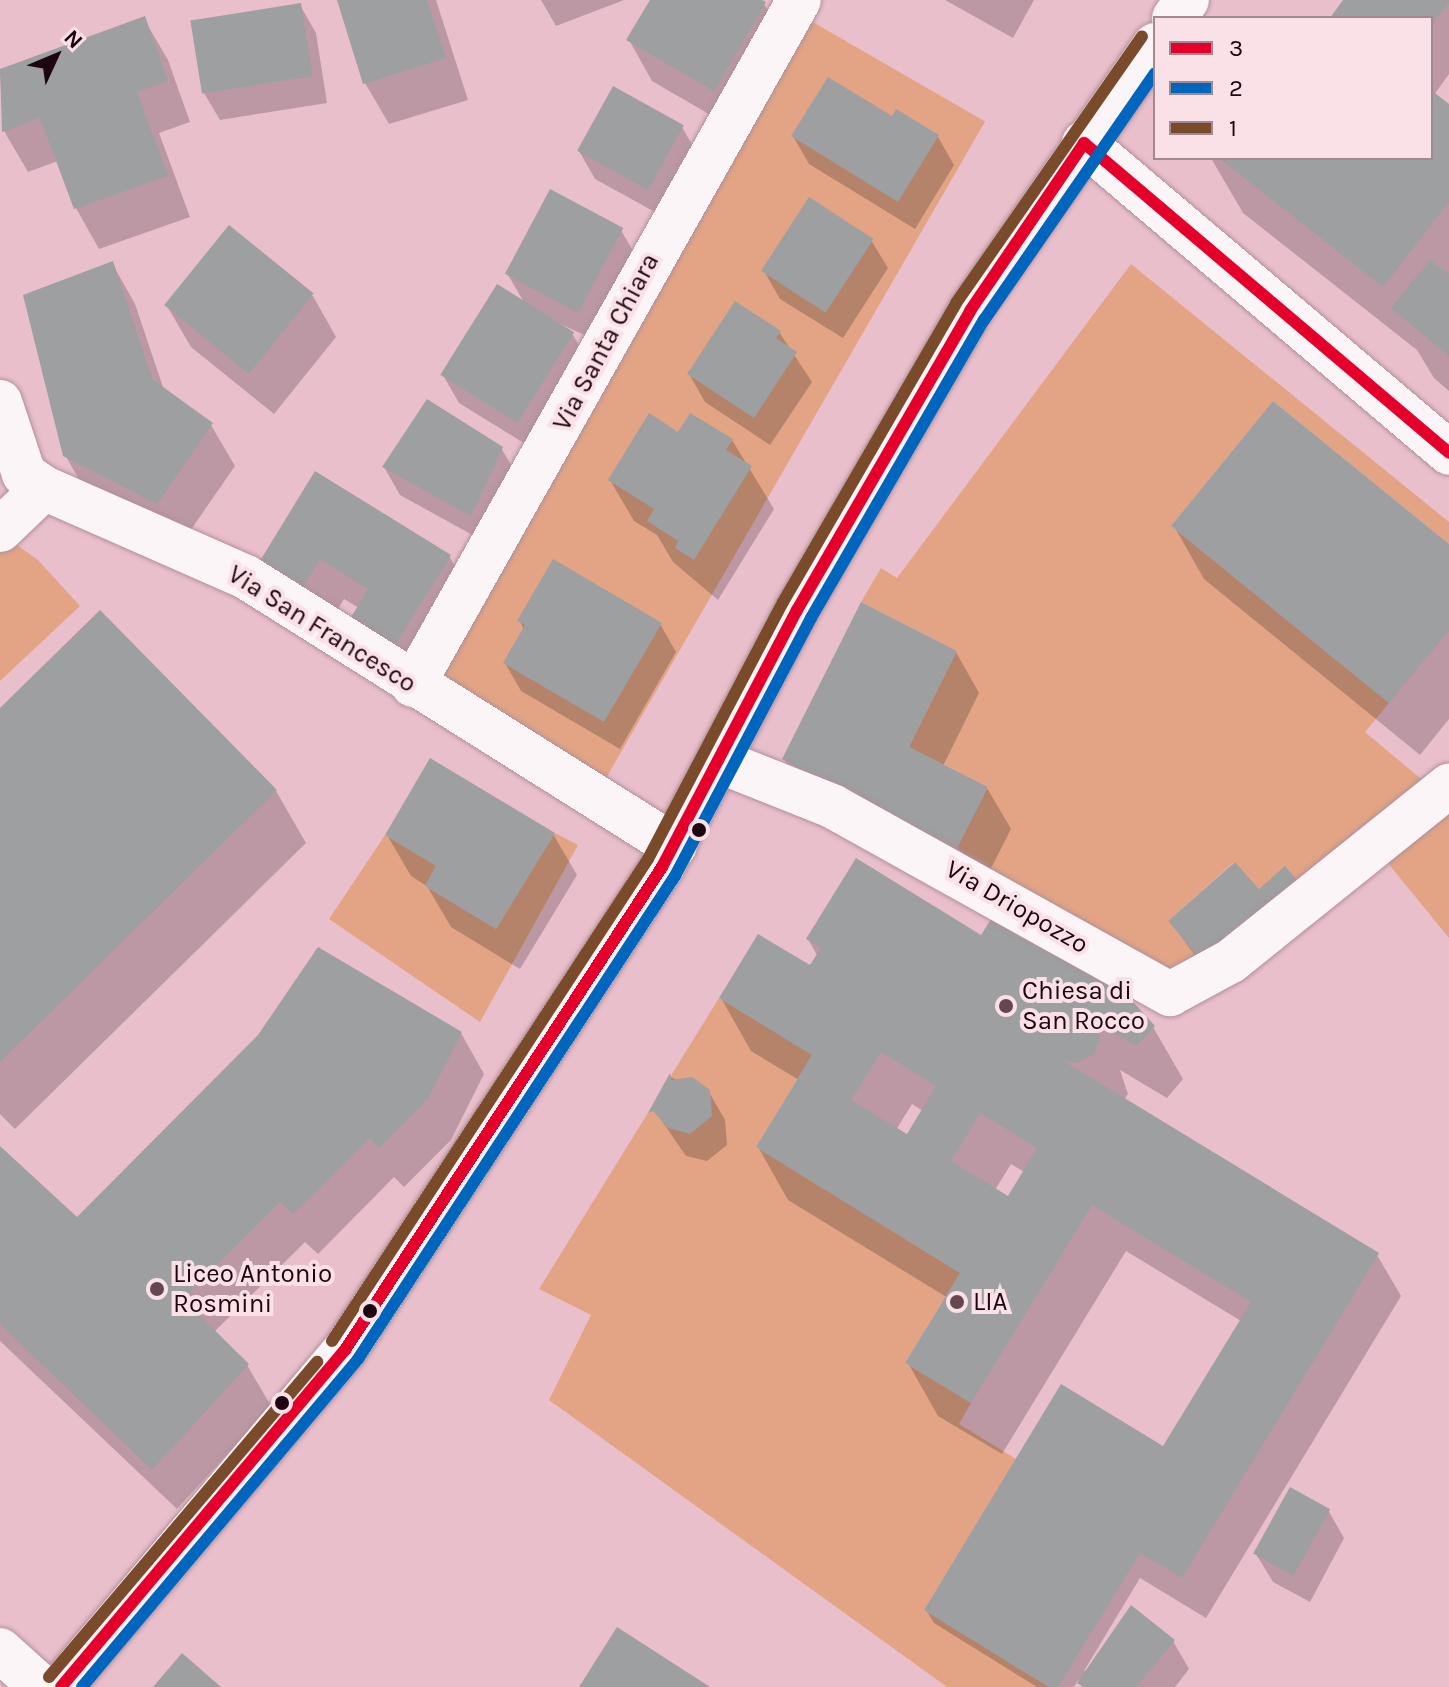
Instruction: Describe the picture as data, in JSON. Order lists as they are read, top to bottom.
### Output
{
  "streets": {
    "street": ["Via Santa Chiara", "Via San Francesco", "Via Driopozzo"]
  },
  "crossings": [
    ["Via Santa Chiara", "Via San Francesco"]
  ],
  "places": ["Chiesa di San Rocco", "Liceo Antonio Rosmini", "LIA"],
  "lines": ["transit line 1", "transit line 2", "transit line 3"],
  "legend": ["3", "2", "1"],
  "north": "top right"
}
